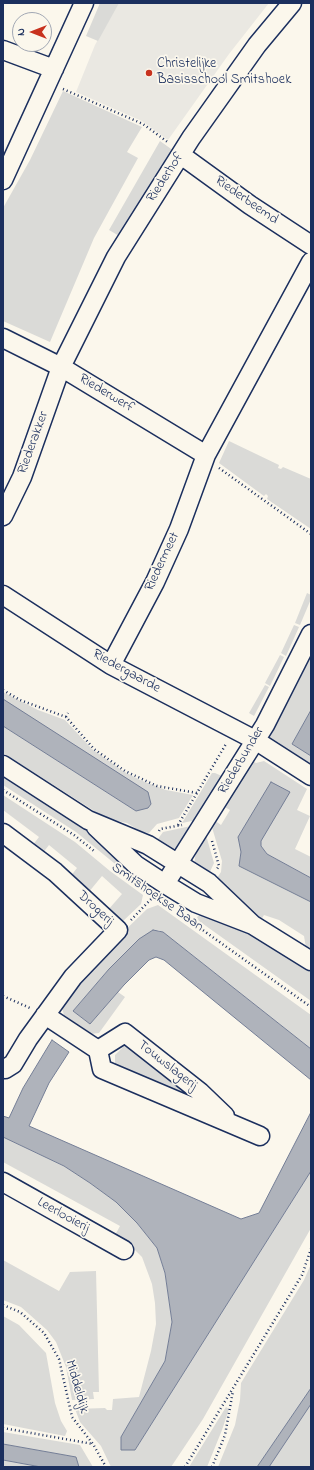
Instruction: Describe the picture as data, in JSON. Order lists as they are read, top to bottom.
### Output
{
  "streets": {
    "street": [
      "Riederhof",
      "Riederbeemd",
      "Riederwerf",
      "Riederakker",
      "Riedermeet",
      "Riedergaarde",
      "Riederbunder",
      "Smitshoekse Baan",
      "Drogerij",
      "Touwslagerij",
      "Leerlooierij"
    ],
    "path": ["Middeldijk"]
  },
  "crossings": [
    ["Riederhof", "Riederbeemd"],
    ["Riederhof", "Riederwerf"],
    ["Riederhof", "Riederakker"],
    ["Riederwerf", "Riederakker"],
    ["Riederwerf", "Riedermeet"],
    ["Riedermeet", "Riedergaarde"],
    ["Riedergaarde", "Riederbunder"],
    ["Riederbunder", "Smitshoekse Baan"]
  ],
  "places": ["Christelijke Basisschool Smitshoek"],
  "north": "left"
}
